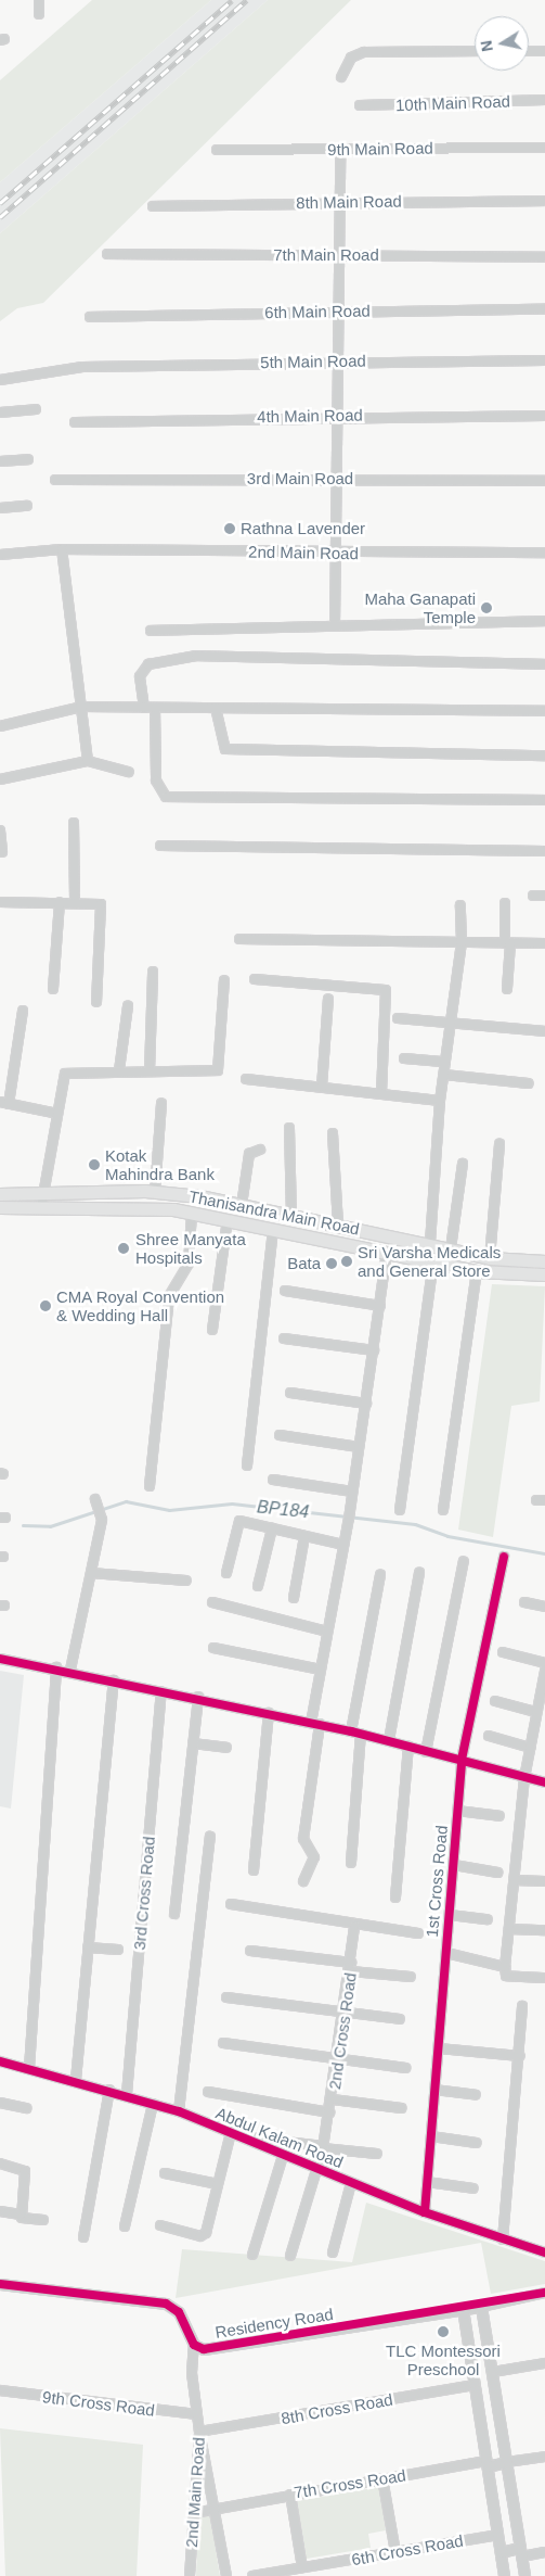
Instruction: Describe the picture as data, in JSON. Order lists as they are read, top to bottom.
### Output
{
  "streets": {
    "main road": ["Thanisandra Main Road"],
    "street": [
      "10th Main Road",
      "9th Main Road",
      "8th Main Road",
      "7th Main Road",
      "6th Main Road",
      "5th Main Road",
      "4th Main Road",
      "3rd Main Road",
      "2nd Main Road",
      "1st Cross Road",
      "3rd Cross Road",
      "2nd Cross Road",
      "Abdul Kalam Road",
      "Residency Road",
      "9th Cross Road",
      "8th Cross Road",
      "7th Cross Road",
      "6th Cross Road"
    ]
  },
  "crossings": [
    ["2nd Main Road", "Residency Road"],
    ["2nd Main Road", "9th Cross Road"],
    ["2nd Main Road", "8th Cross Road"],
    ["2nd Main Road", "7th Cross Road"],
    ["1st Cross Road", "Abdul Kalam Road"],
    ["3rd Cross Road", "Abdul Kalam Road"],
    ["2nd Cross Road", "Abdul Kalam Road"]
  ],
  "water": ["BP184"],
  "places": [
    "Rathna Lavender",
    "Maha Ganapati Temple",
    "Kotak Mahindra Bank",
    "Shree Manyata Hospitals",
    "Sri Varsha Medicals and General Store",
    "Bata",
    "CMA Royal Convention & Wedding Hall",
    "TLC Montessori Preschool"
  ],
  "north": "left"
}
